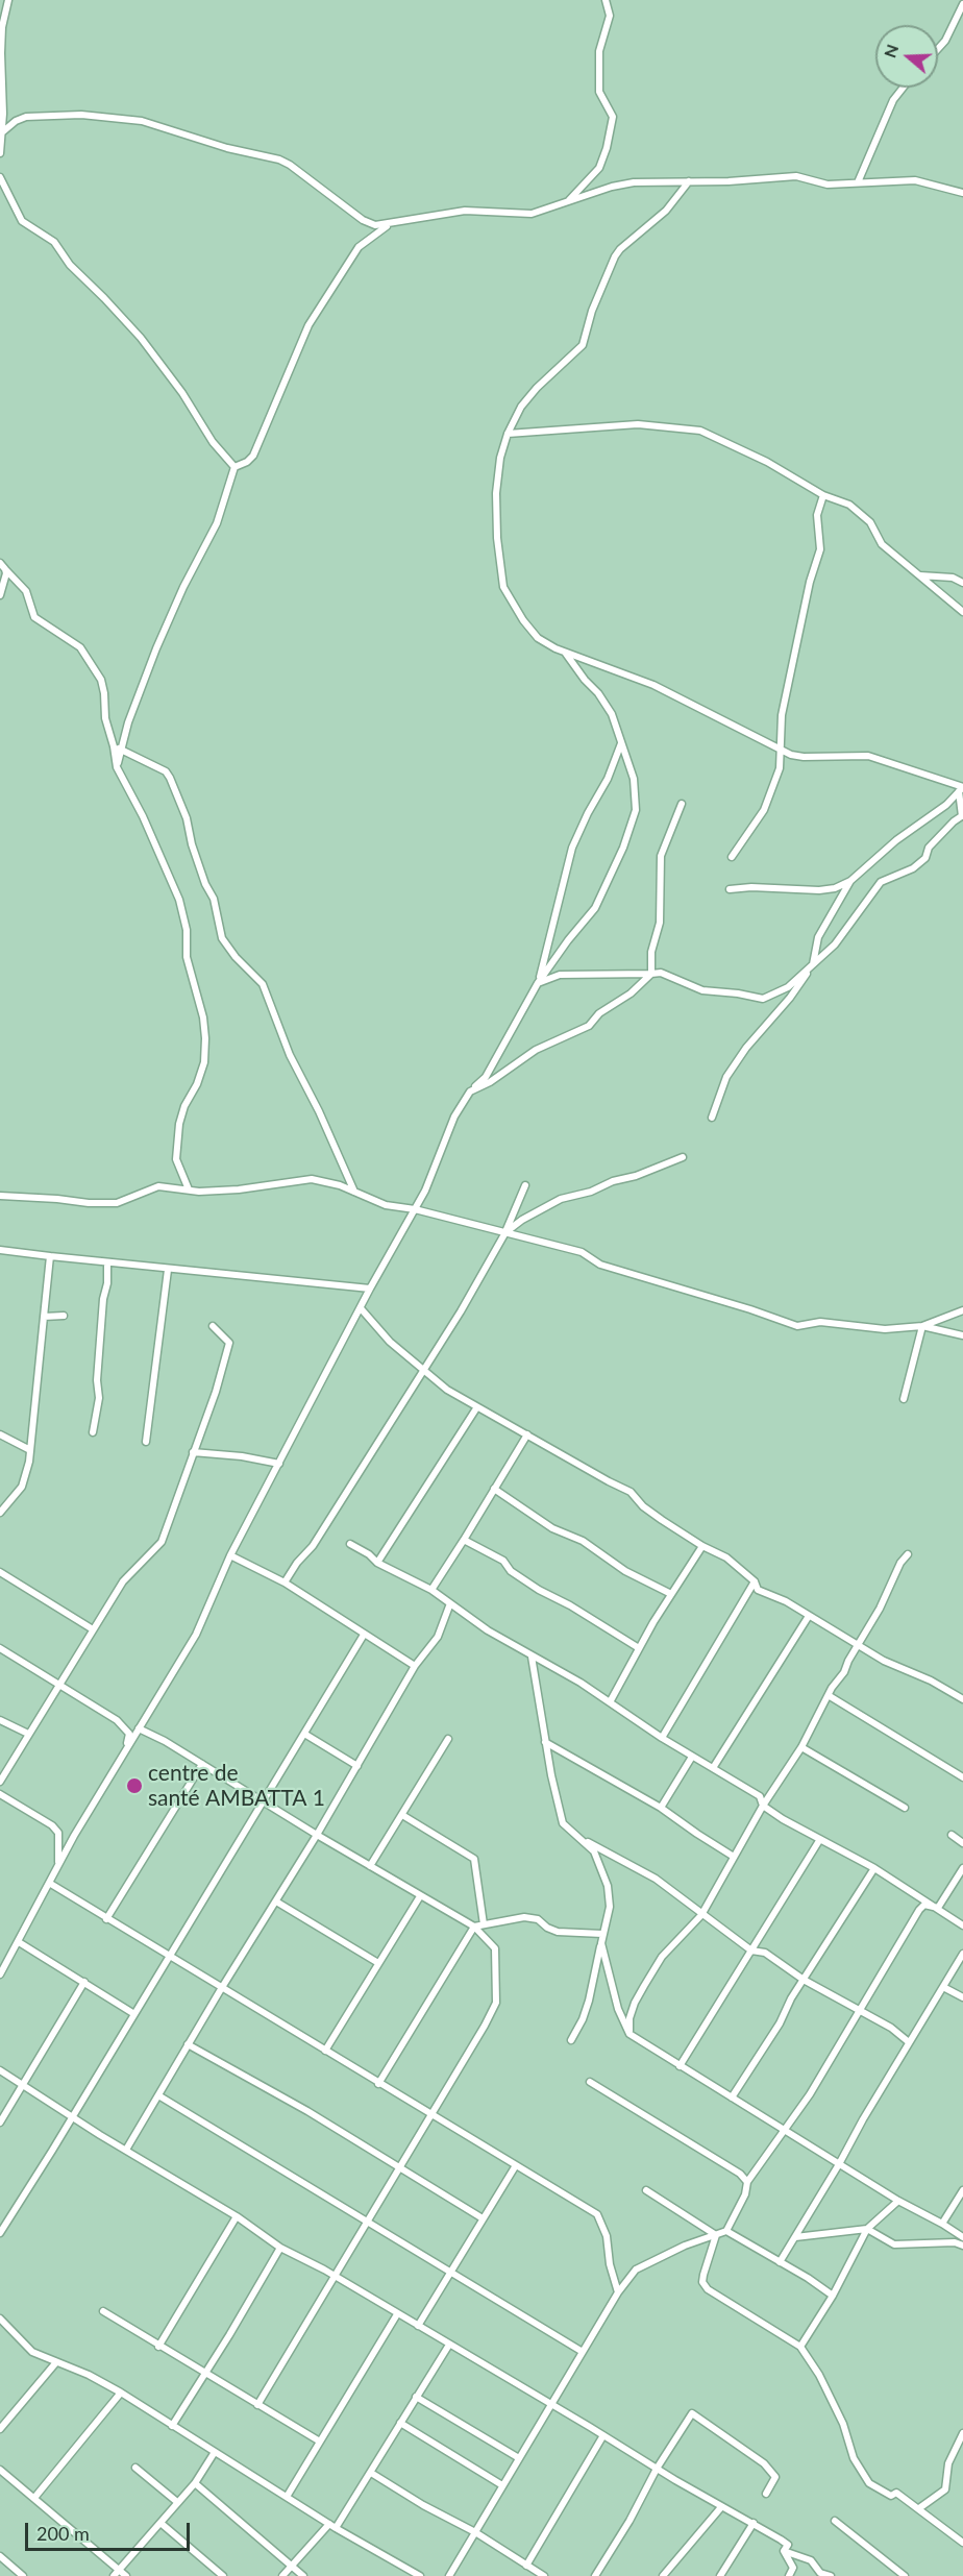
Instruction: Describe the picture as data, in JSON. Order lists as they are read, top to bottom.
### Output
{
  "places": ["centre de santé AMBATTA 1"],
  "scale_bar": "200 m",
  "north": "left"
}
